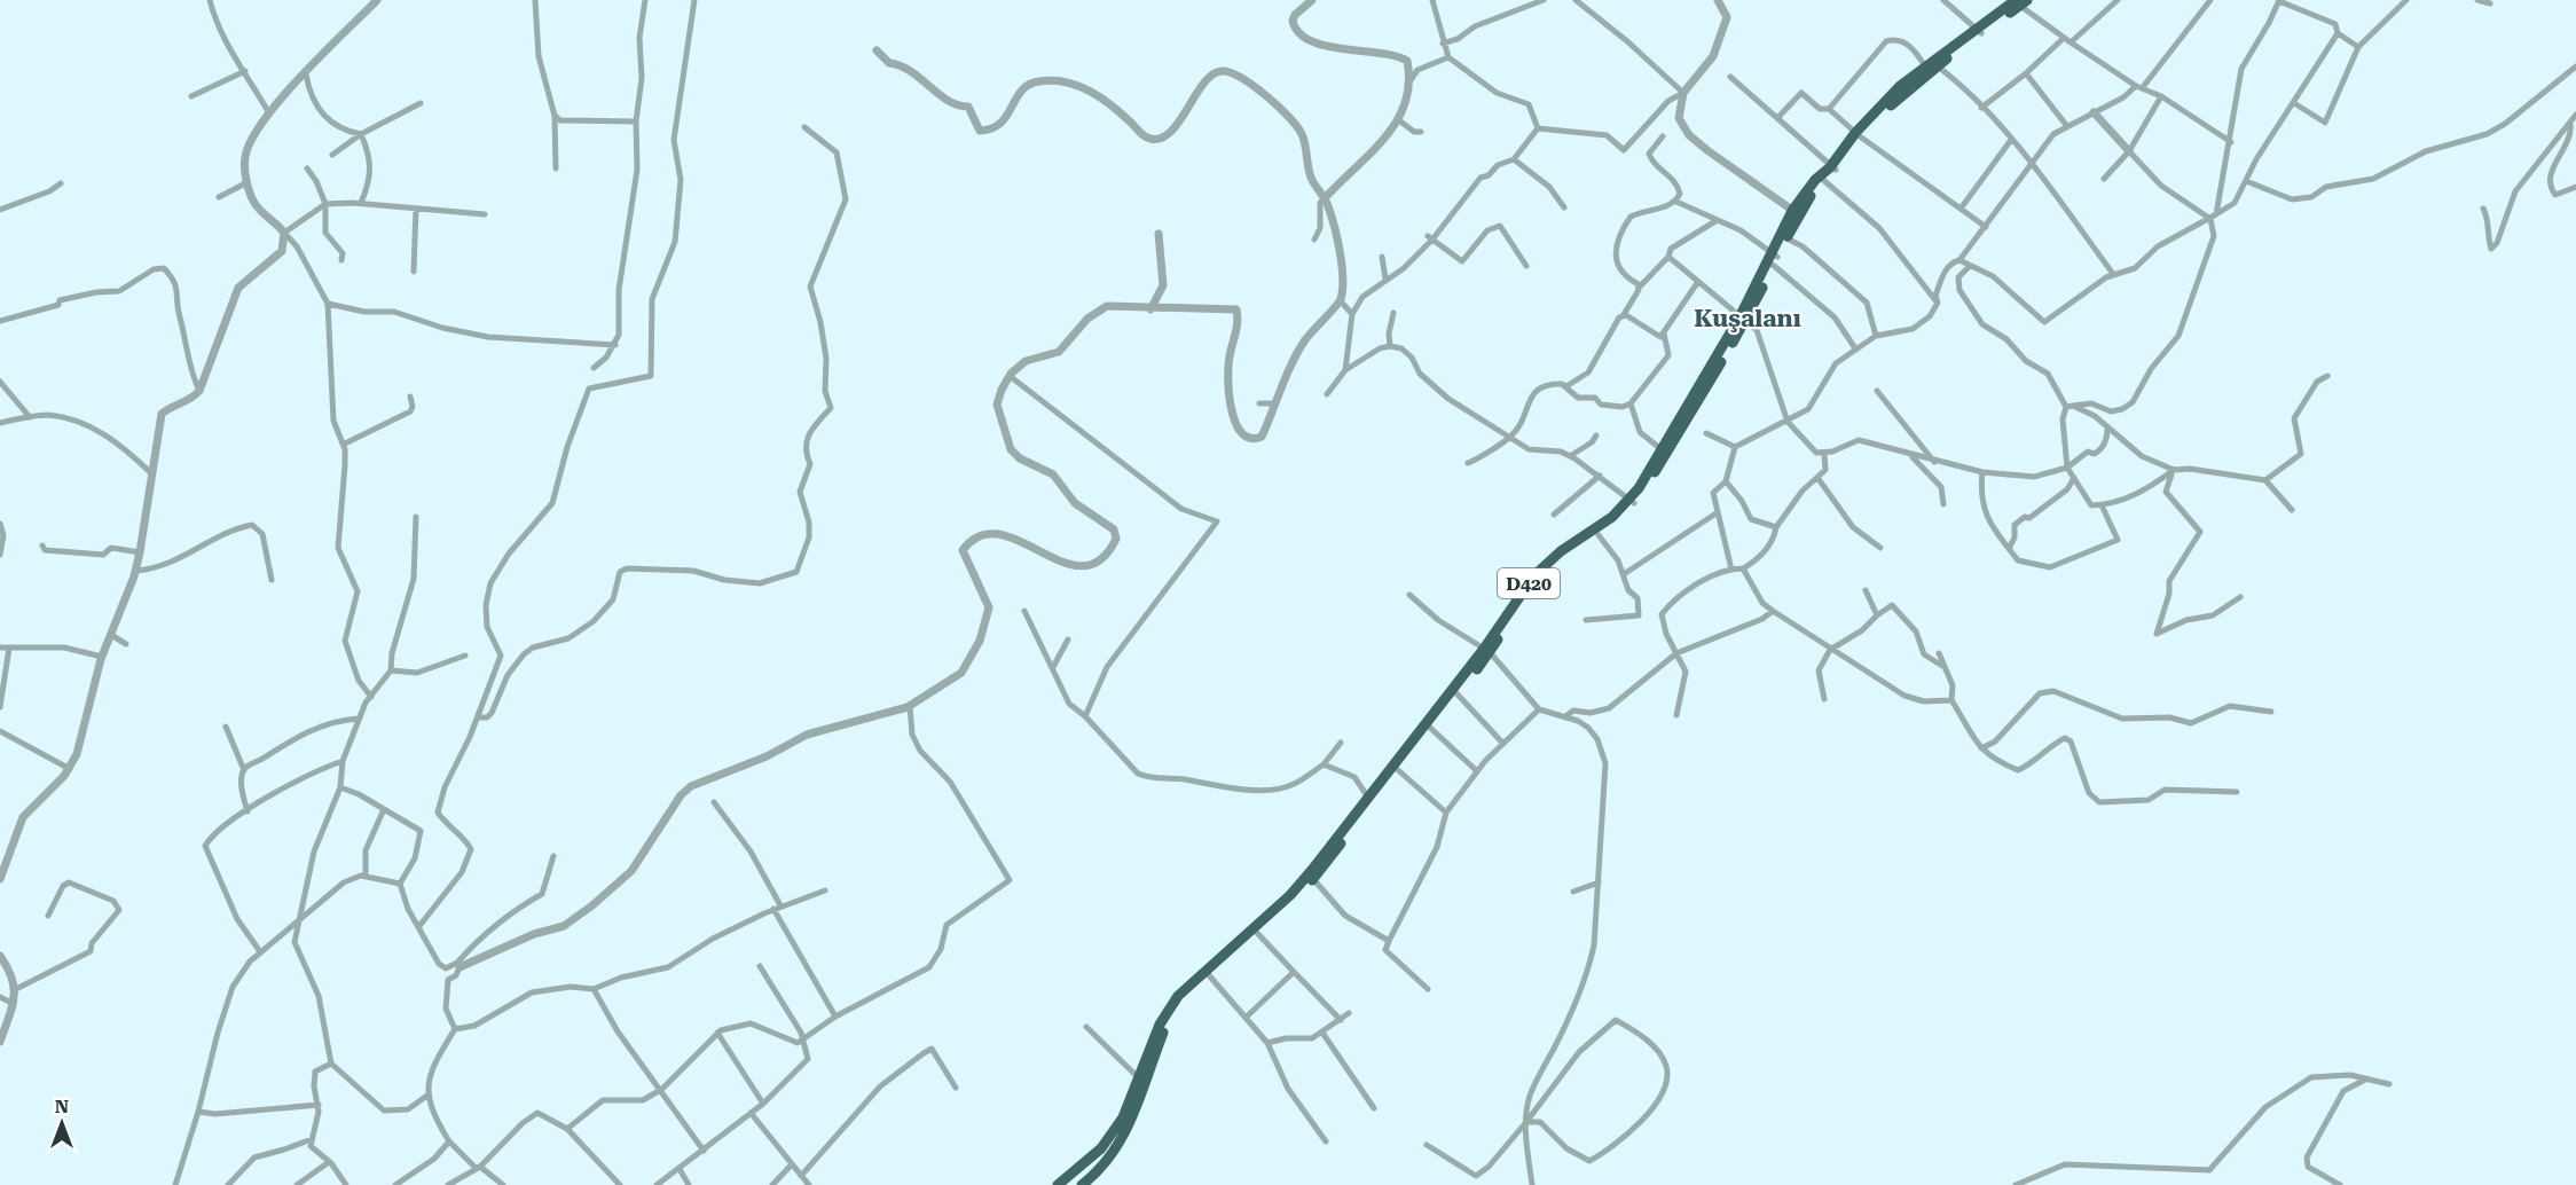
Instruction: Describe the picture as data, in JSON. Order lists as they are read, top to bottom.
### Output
{
  "streets": {
    "highway": ["D420"]
  },
  "districts": ["Kuşalanı"],
  "north": "top"
}
